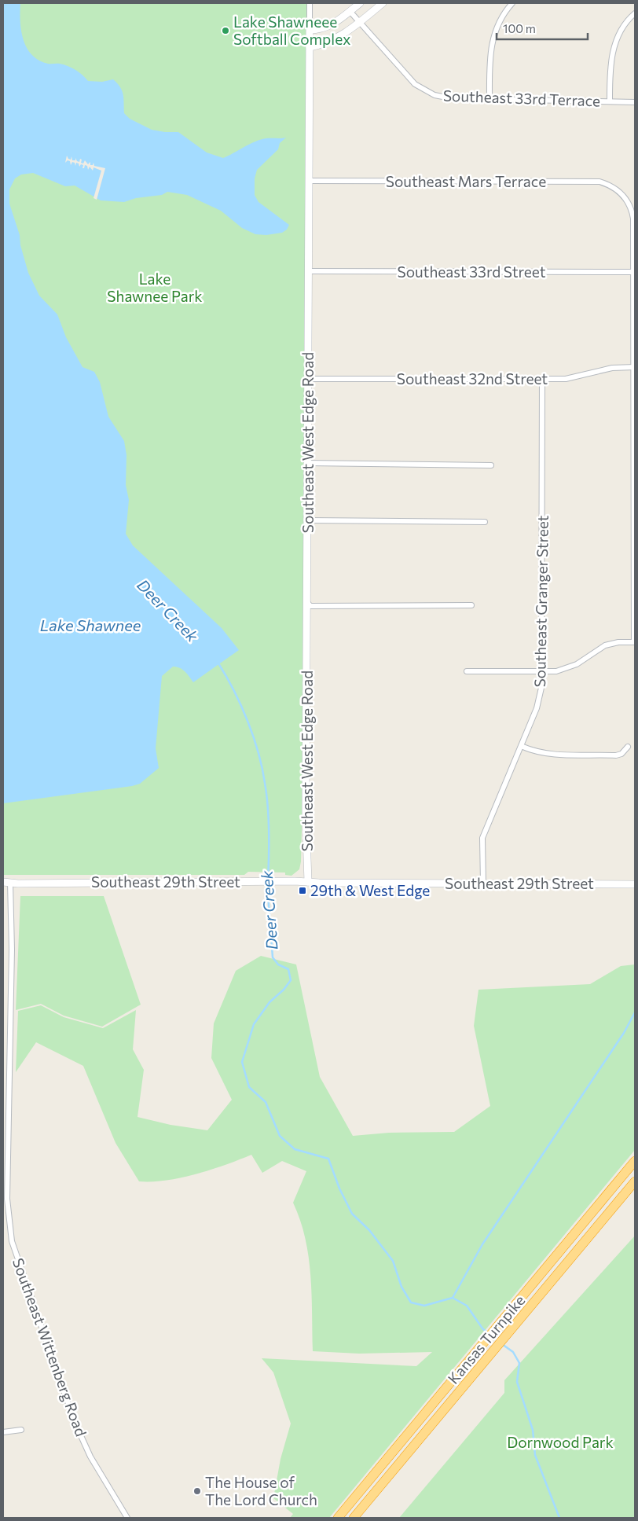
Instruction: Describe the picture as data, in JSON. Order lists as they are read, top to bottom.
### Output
{
  "streets": {
    "highway": ["Kansas Turnpike"],
    "street": [
      "Southeast 33rd Terrace",
      "Southeast Mars Terrace",
      "Southeast 33rd Street",
      "Southeast 32nd Street",
      "Southeast West Edge Road",
      "Southeast Granger Street",
      "Southeast 29th Street",
      "Southeast Wittenberg Road"
    ]
  },
  "crossings": [
    ["Southeast Mars Terrace", "Southeast 33rd Street"],
    ["Southeast Mars Terrace", "Southeast West Edge Road"],
    ["Southeast 33rd Street", "Southeast West Edge Road"],
    ["Southeast 32nd Street", "Southeast West Edge Road"],
    ["Southeast 32nd Street", "Southeast Granger Street"],
    ["Southeast West Edge Road", "Southeast 29th Street"],
    ["Southeast Granger Street", "Southeast 29th Street"],
    ["Southeast 29th Street", "Southeast Wittenberg Road"]
  ],
  "water": ["Deer Creek", "Lake Shawnee"],
  "parks": ["Lake Shawnee Park", "Dornwood Park"],
  "places": {
    "other": ["Lake Shawneee Softball Complex", "The House of The Lord Church"],
    "transit": ["29th & West Edge"]
  },
  "scale_bar": "100 m"
}
